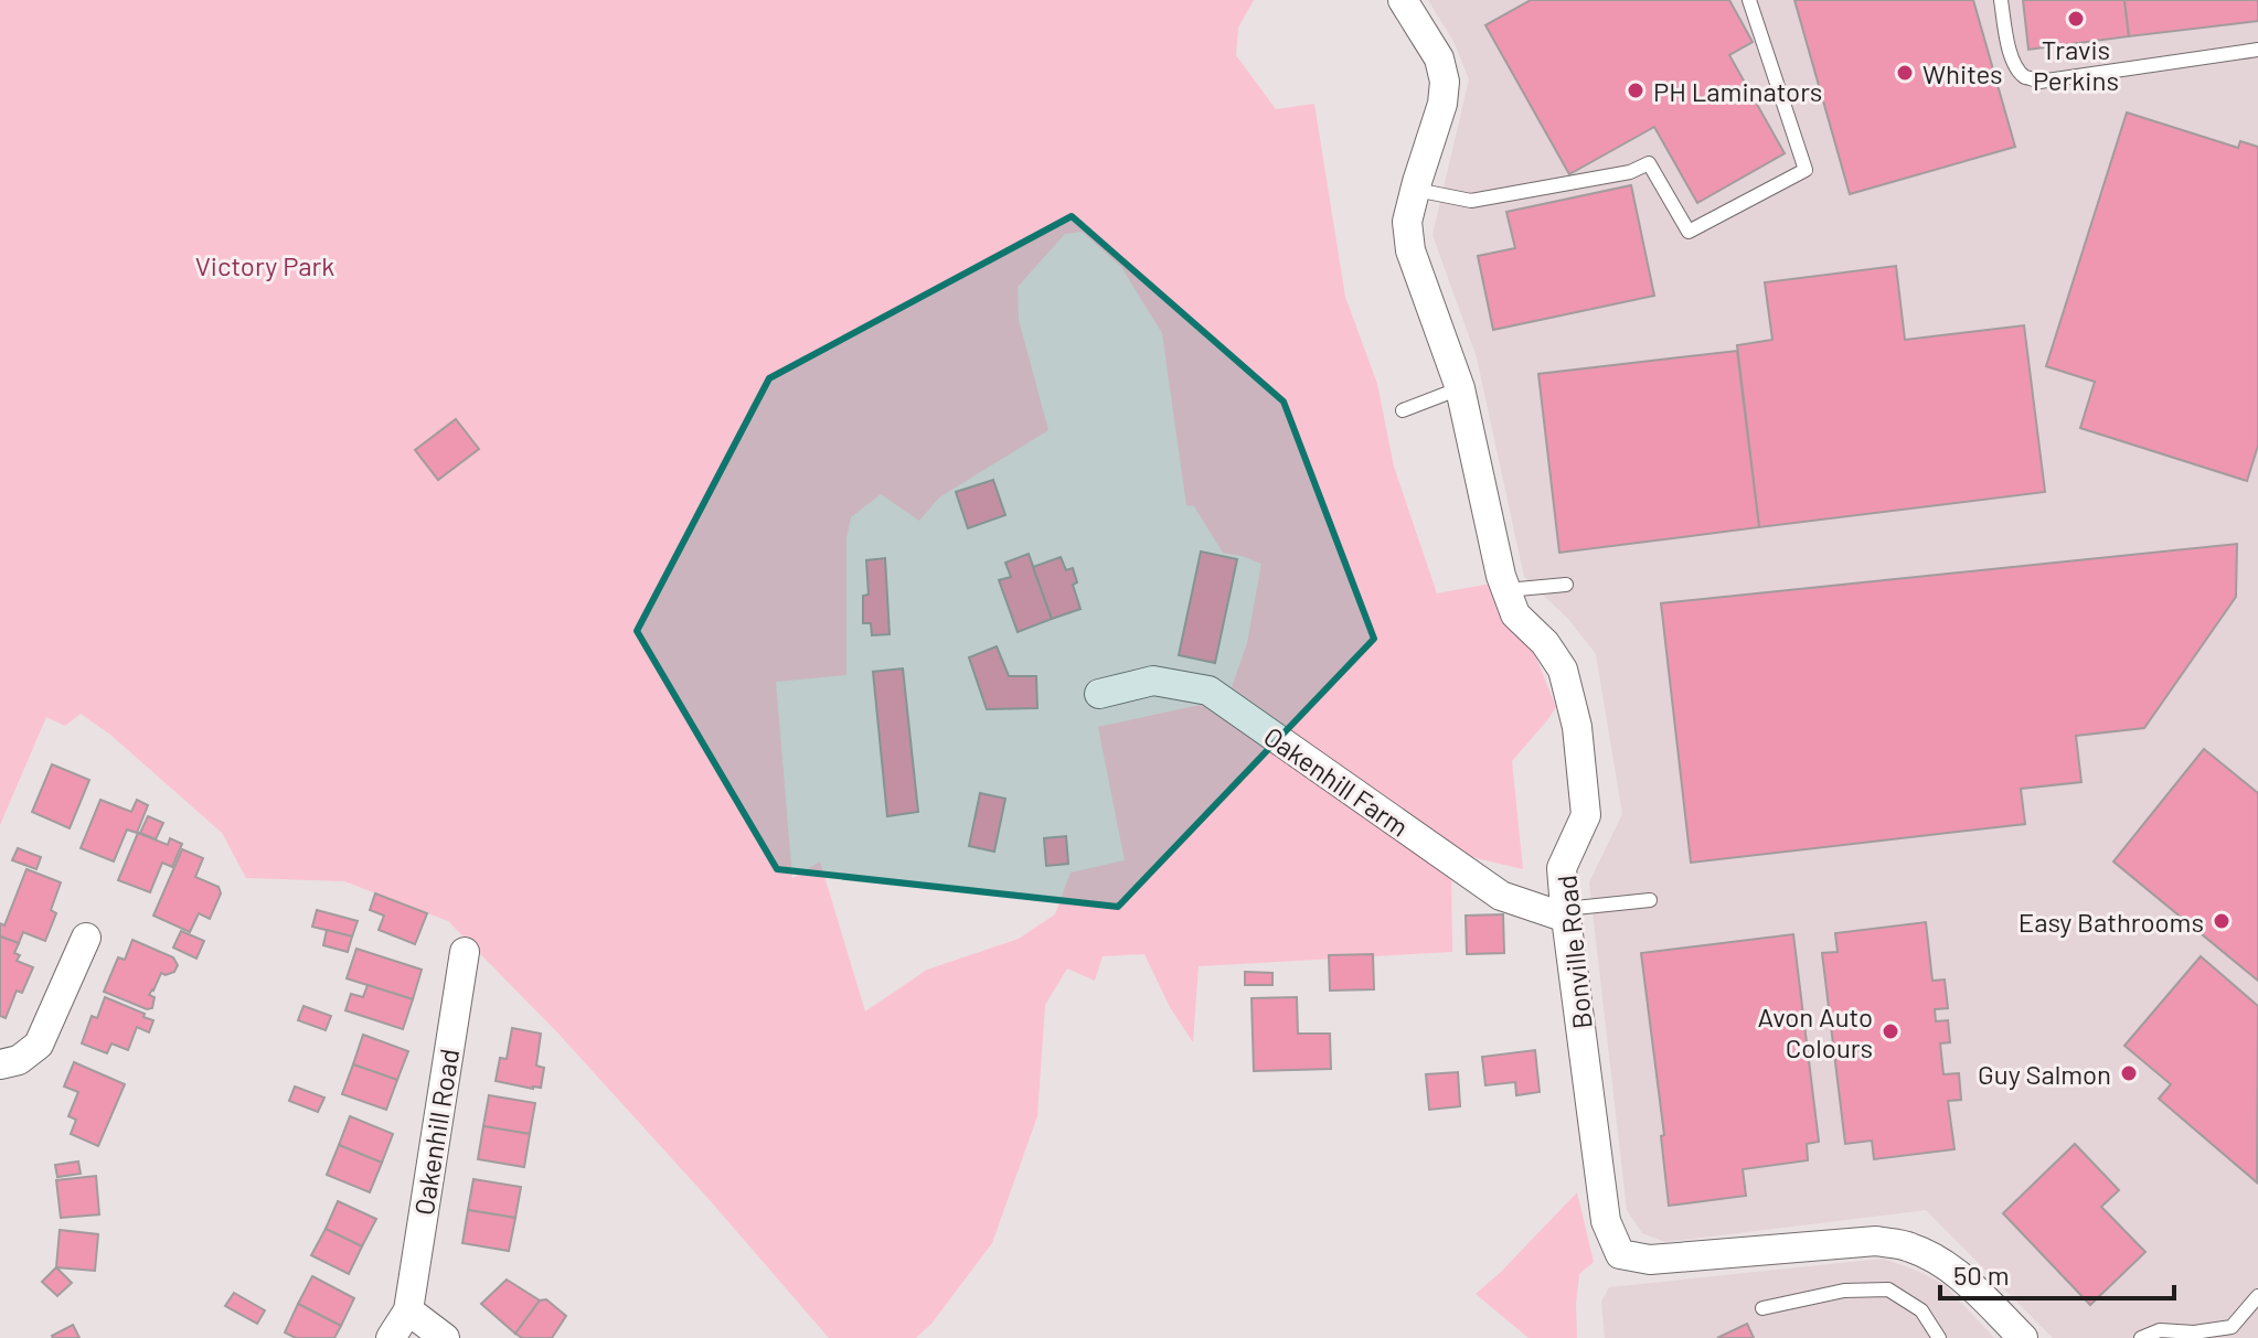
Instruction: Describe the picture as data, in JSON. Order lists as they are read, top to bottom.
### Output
{
  "streets": {
    "street": ["Oakenhill Farm", "Bonville Road", "Oakenhill Road"]
  },
  "crossings": [
    ["Oakenhill Farm", "Bonville Road"]
  ],
  "parks": ["Victory Park"],
  "places": [
    "Travis Perkins",
    "Whites",
    "PH Laminators",
    "Easy Bathrooms",
    "Avon Auto Colours",
    "Guy Salmon"
  ],
  "scale_bar": "50 m"
}
